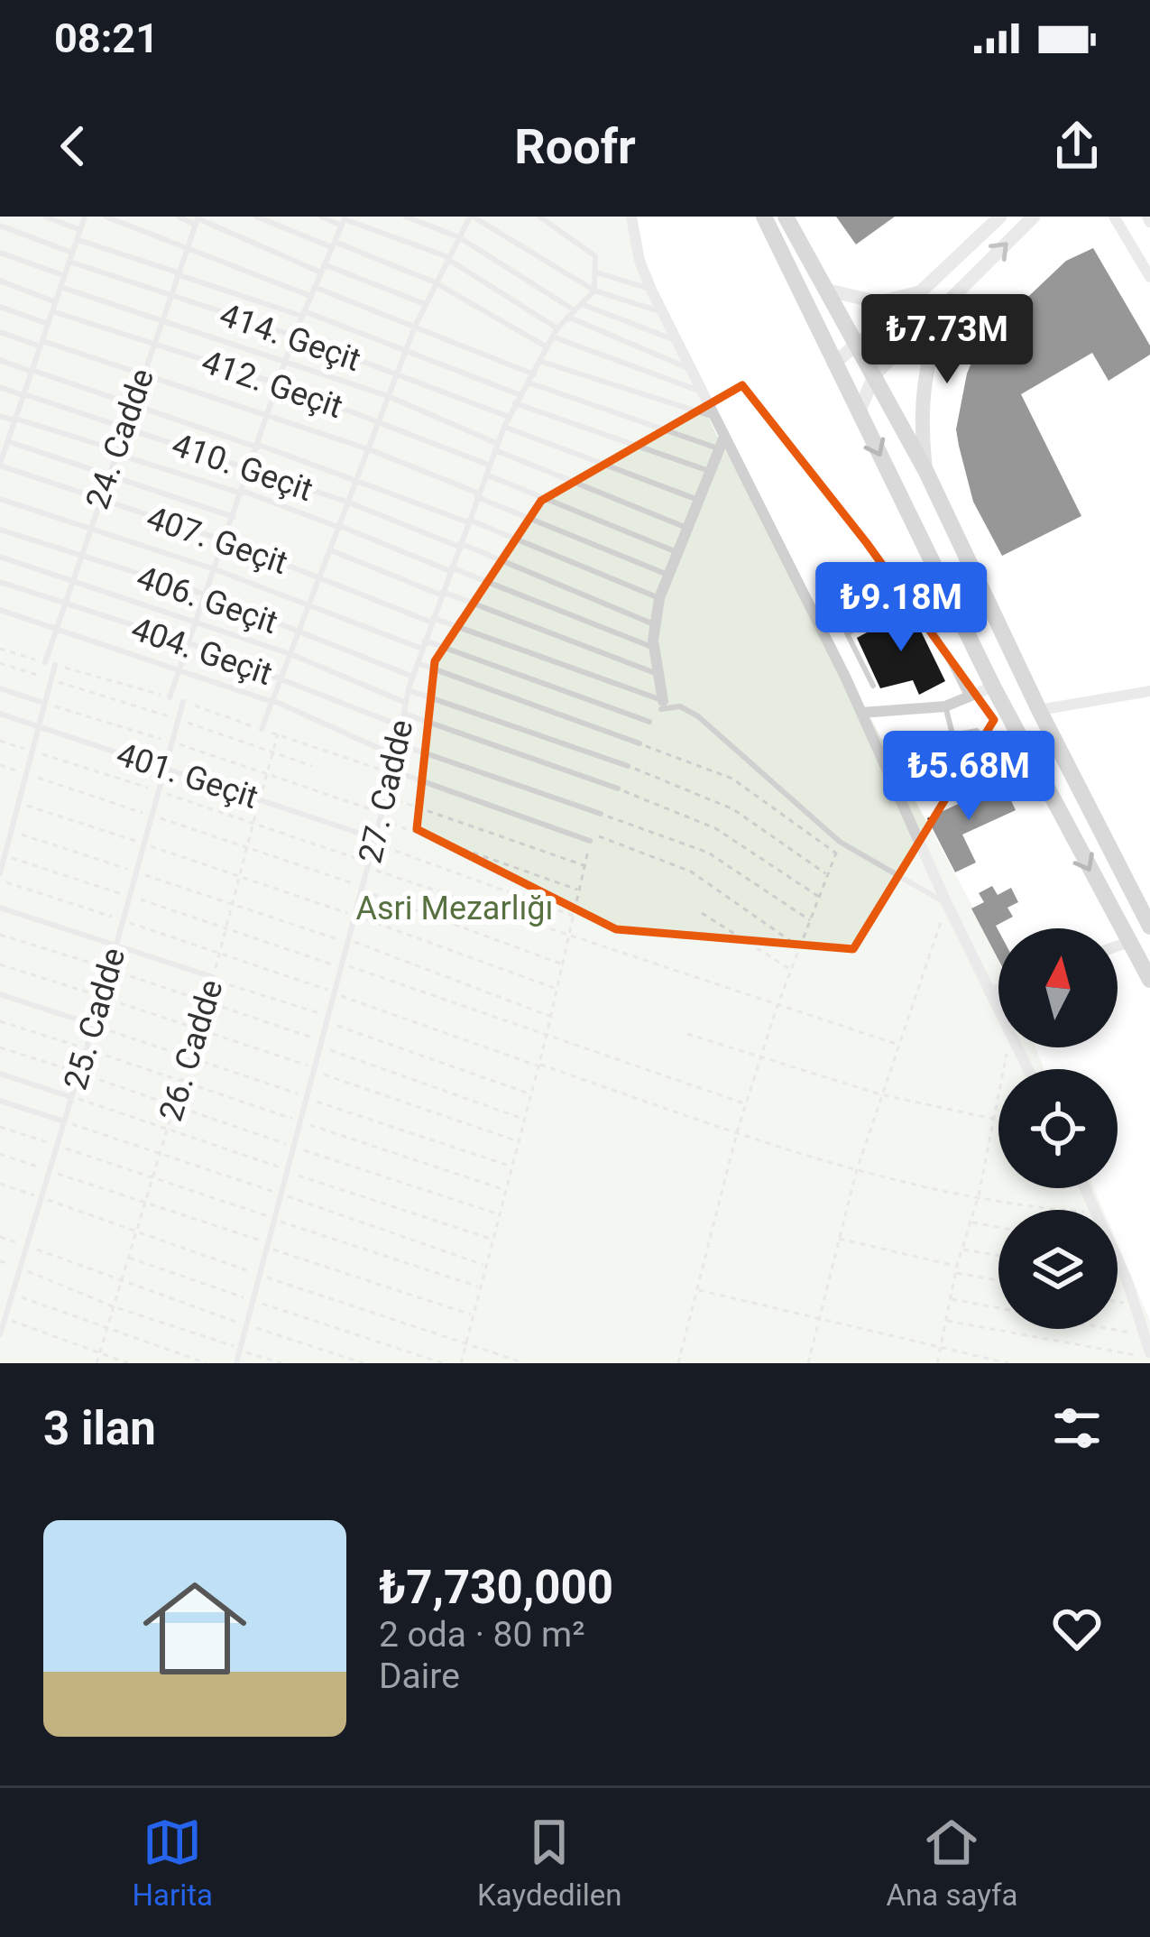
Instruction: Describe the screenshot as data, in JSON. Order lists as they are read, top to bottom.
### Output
{
  "streets": {
    "lane": [
      "414. Geçit",
      "412. Geçit",
      "24. Cadde",
      "410. Geçit",
      "407. Geçit",
      "406. Geçit",
      "404. Geçit",
      "401. Geçit",
      "27. Cadde",
      "25. Cadde"
    ],
    "path": ["26. Cadde"]
  },
  "crossings": [
    ["414. Geçit", "24. Cadde"],
    ["414. Geçit", "27. Cadde"],
    ["412. Geçit", "24. Cadde"],
    ["412. Geçit", "27. Cadde"],
    ["24. Cadde", "410. Geçit"],
    ["24. Cadde", "407. Geçit"],
    ["24. Cadde", "406. Geçit"],
    ["24. Cadde", "404. Geçit"],
    ["410. Geçit", "27. Cadde"],
    ["407. Geçit", "27. Cadde"],
    ["406. Geçit", "27. Cadde"],
    ["404. Geçit", "27. Cadde"],
    ["401. Geçit", "27. Cadde"],
    ["401. Geçit", "25. Cadde"],
    ["401. Geçit", "26. Cadde"]
  ],
  "parks": ["Asri Mezarlığı"],
  "north": "top",
  "page": {
    "status": "08:21",
    "header": "Roofr",
    "price": ["₺7.73M", "₺9.18M", "₺5.68M"],
    "heading": "3 ilan",
    "list": [
      {
        "name": "₺7,730,000",
        "note": "2 oda · 80 m² · Daire"
      }
    ],
    "tabs": ["Harita", "Kaydedilen", "Ana sayfa"]
  }
}
